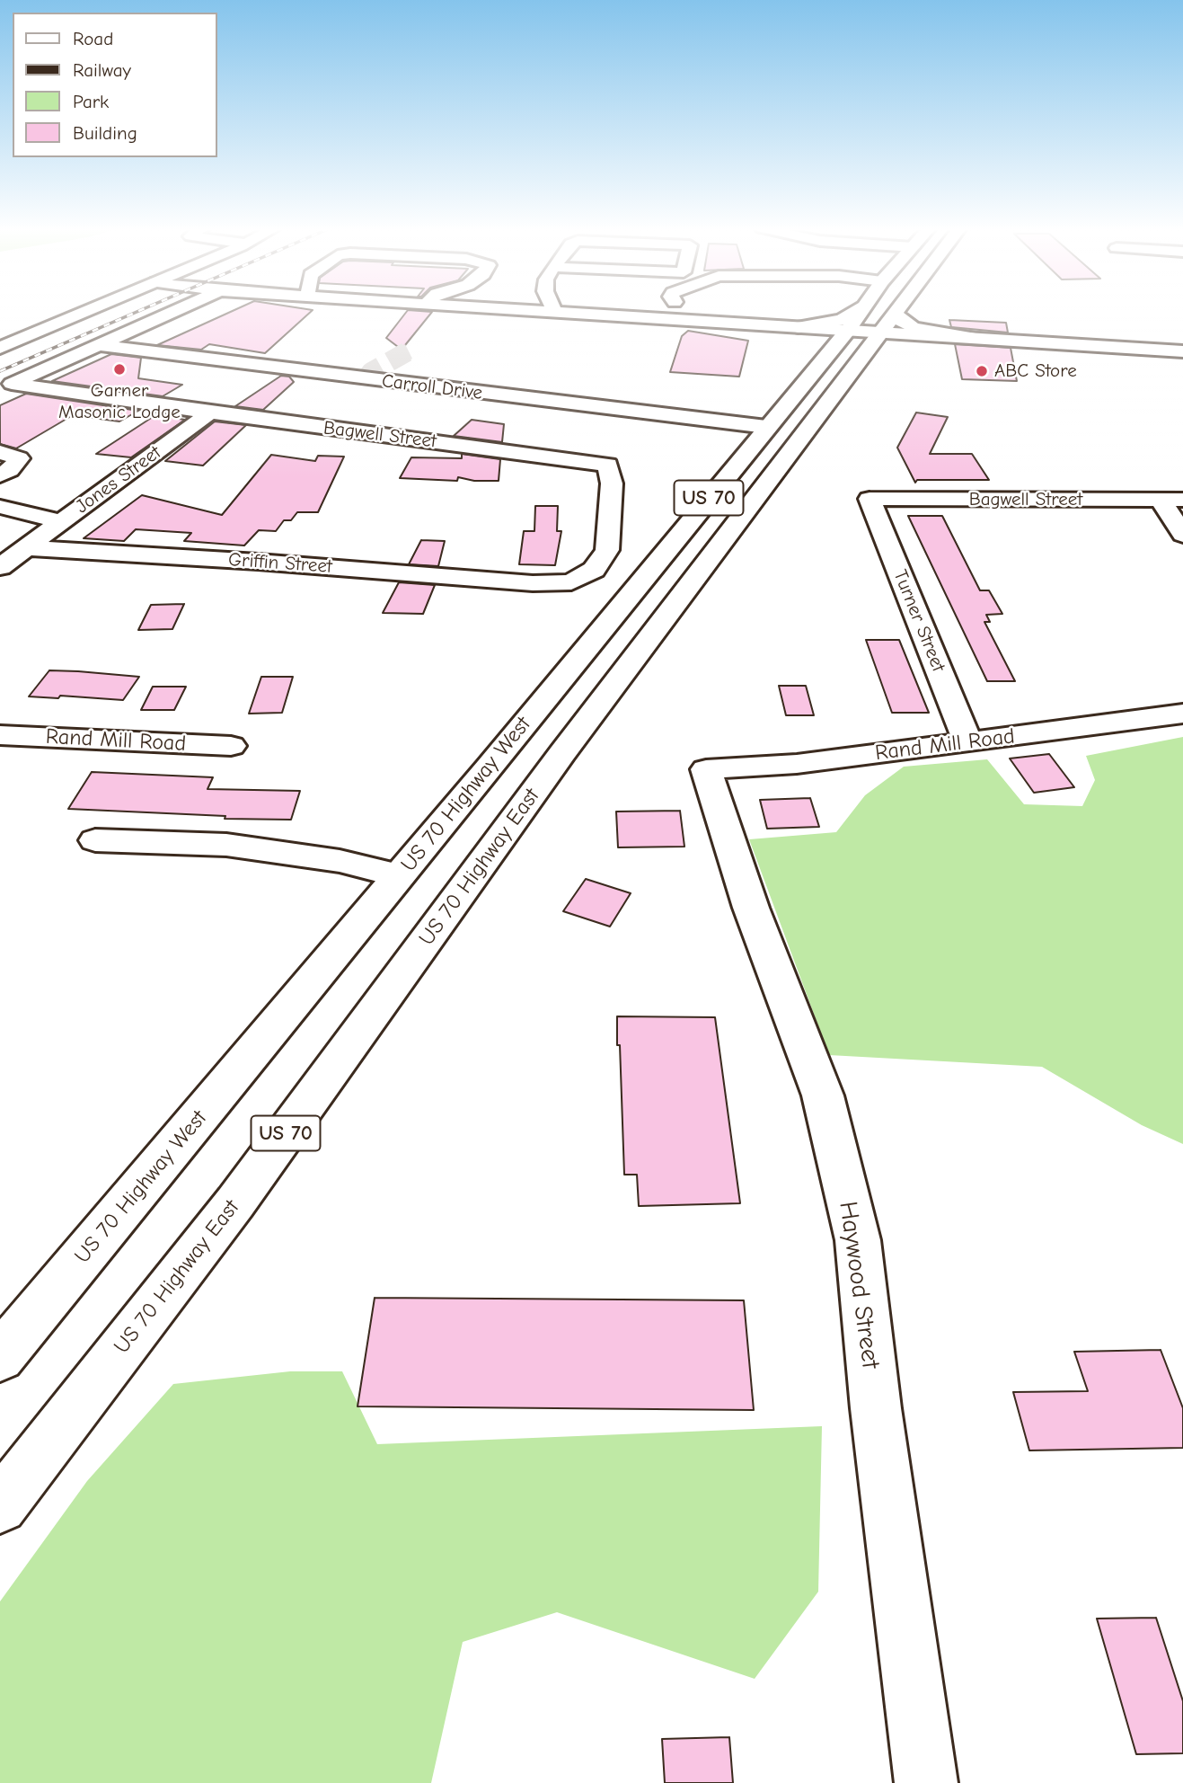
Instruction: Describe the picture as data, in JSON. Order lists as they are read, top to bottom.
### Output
{
  "streets": {
    "street": [
      "Carroll Drive",
      "Bagwell Street",
      "Jones Street",
      "US 70",
      "Griffin Street",
      "Turner Street",
      "Rand Mill Road",
      "US 70 Highway West",
      "US 70 Highway East",
      "Haywood Street"
    ]
  },
  "crossings": [
    ["Carroll Drive", "US 70 Highway West"],
    ["Bagwell Street", "Jones Street"],
    ["Bagwell Street", "Griffin Street"],
    ["Bagwell Street", "Turner Street"],
    ["Jones Street", "Griffin Street"],
    ["Turner Street", "Rand Mill Road"],
    ["Rand Mill Road", "Haywood Street"]
  ],
  "places": ["Garner Masonic Lodge", "ABC Store"],
  "legend": [
    "Road",
    "Railway",
    "Park",
    "Building"
  ]
}
